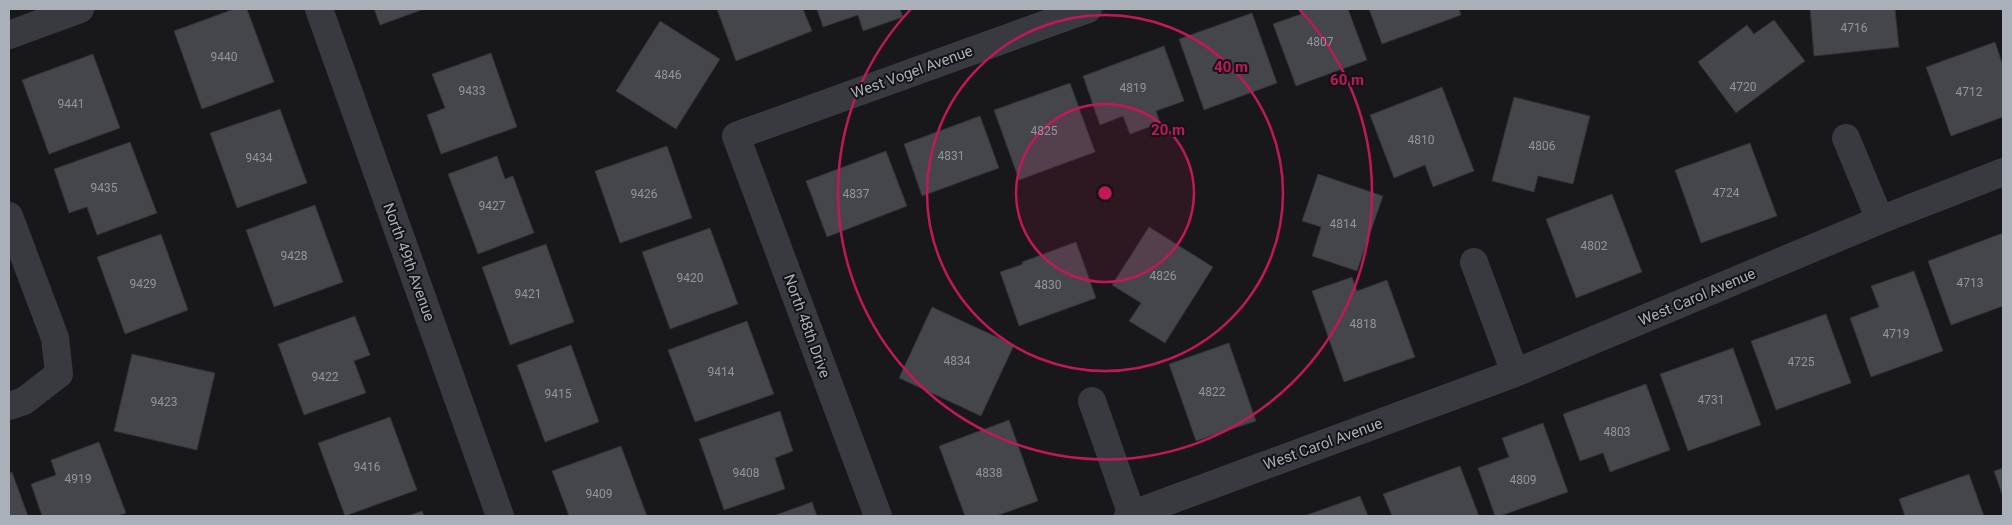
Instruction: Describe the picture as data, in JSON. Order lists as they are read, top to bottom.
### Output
{
  "streets": {
    "street": [
      "West Vogel Avenue",
      "North 49th Avenue",
      "West Carol Avenue",
      "North 48th Drive"
    ]
  },
  "crossings": [
    ["West Vogel Avenue", "North 48th Drive"]
  ],
  "house_numbers": [
    "4716",
    "4807",
    "9440",
    "4846",
    "4720",
    "4819",
    "9433",
    "4712",
    "9441",
    "4825",
    "4810",
    "4806",
    "4831",
    "9434",
    "9435",
    "4724",
    "9426",
    "4837",
    "9427",
    "4814",
    "4802",
    "9428",
    "4826",
    "9420",
    "4713",
    "9429",
    "4830",
    "9421",
    "4818",
    "4719",
    "4834",
    "4725",
    "9414",
    "9422",
    "4822",
    "9415",
    "4731",
    "9423",
    "4803",
    "9416",
    "9408",
    "4838",
    "4919",
    "4809",
    "9409"
  ],
  "rings": ["40 m", "60 m", "20 m"]
}
